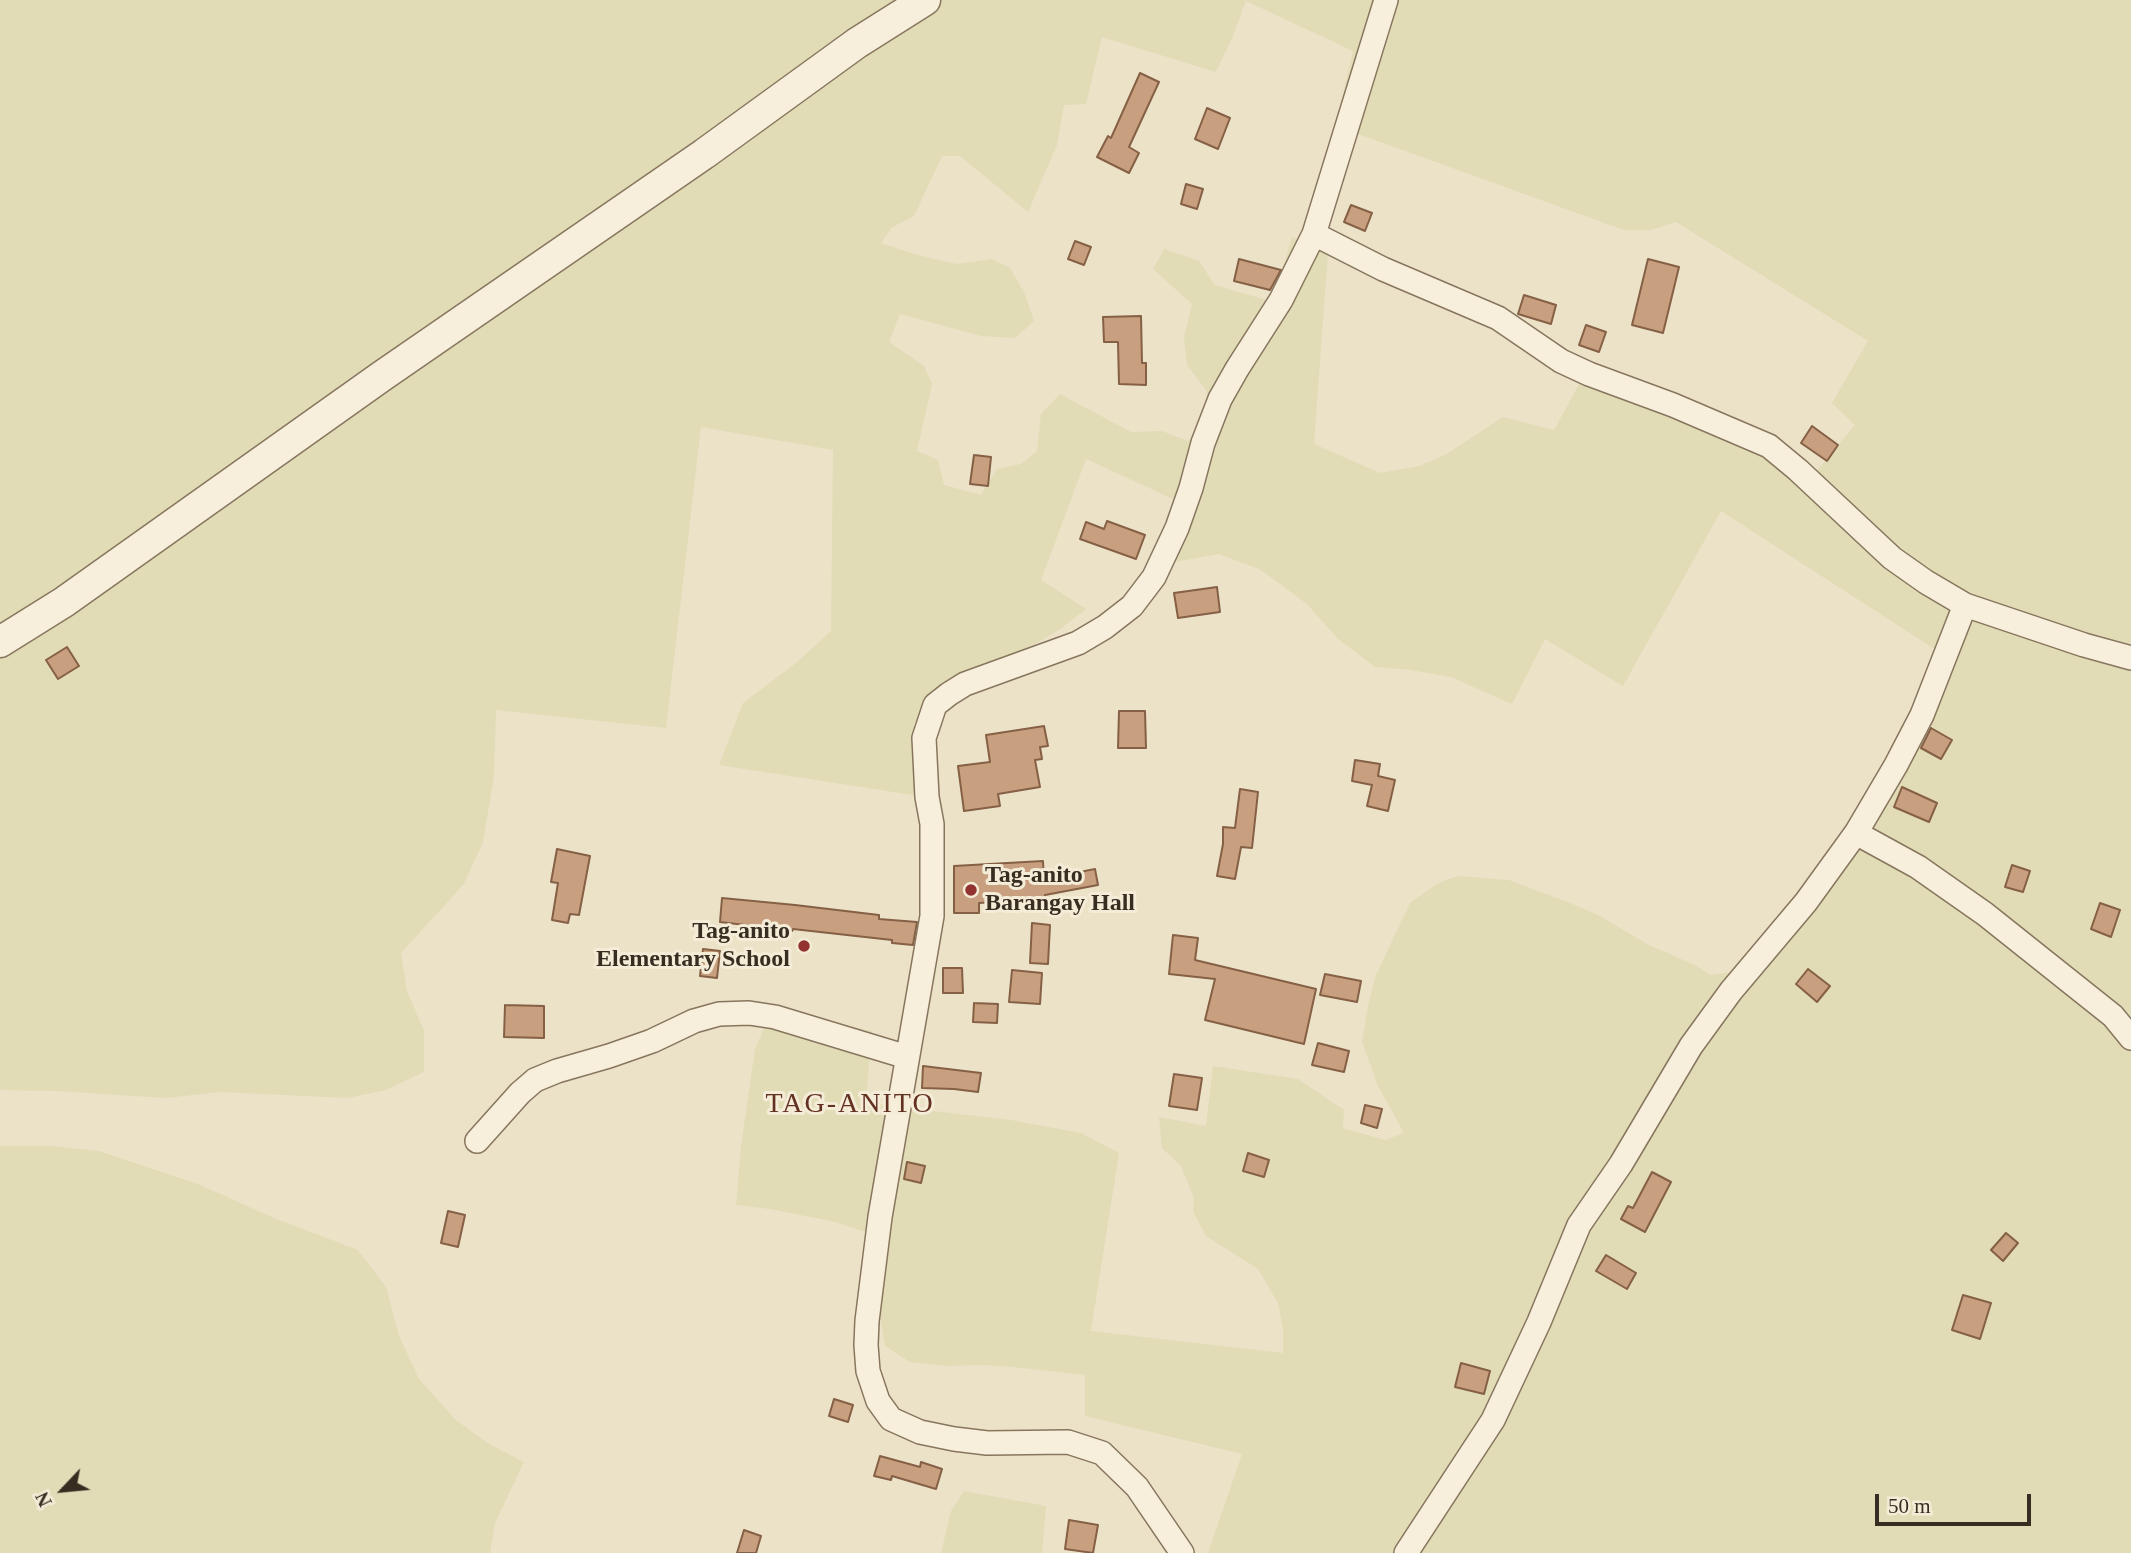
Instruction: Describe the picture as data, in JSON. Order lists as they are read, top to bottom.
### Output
{
  "districts": ["TAG-ANITO"],
  "places": ["Tag-anito Barangay Hall", "Tag-anito Elementary School"],
  "scale_bar": "50 m",
  "north": "bottom left"
}
